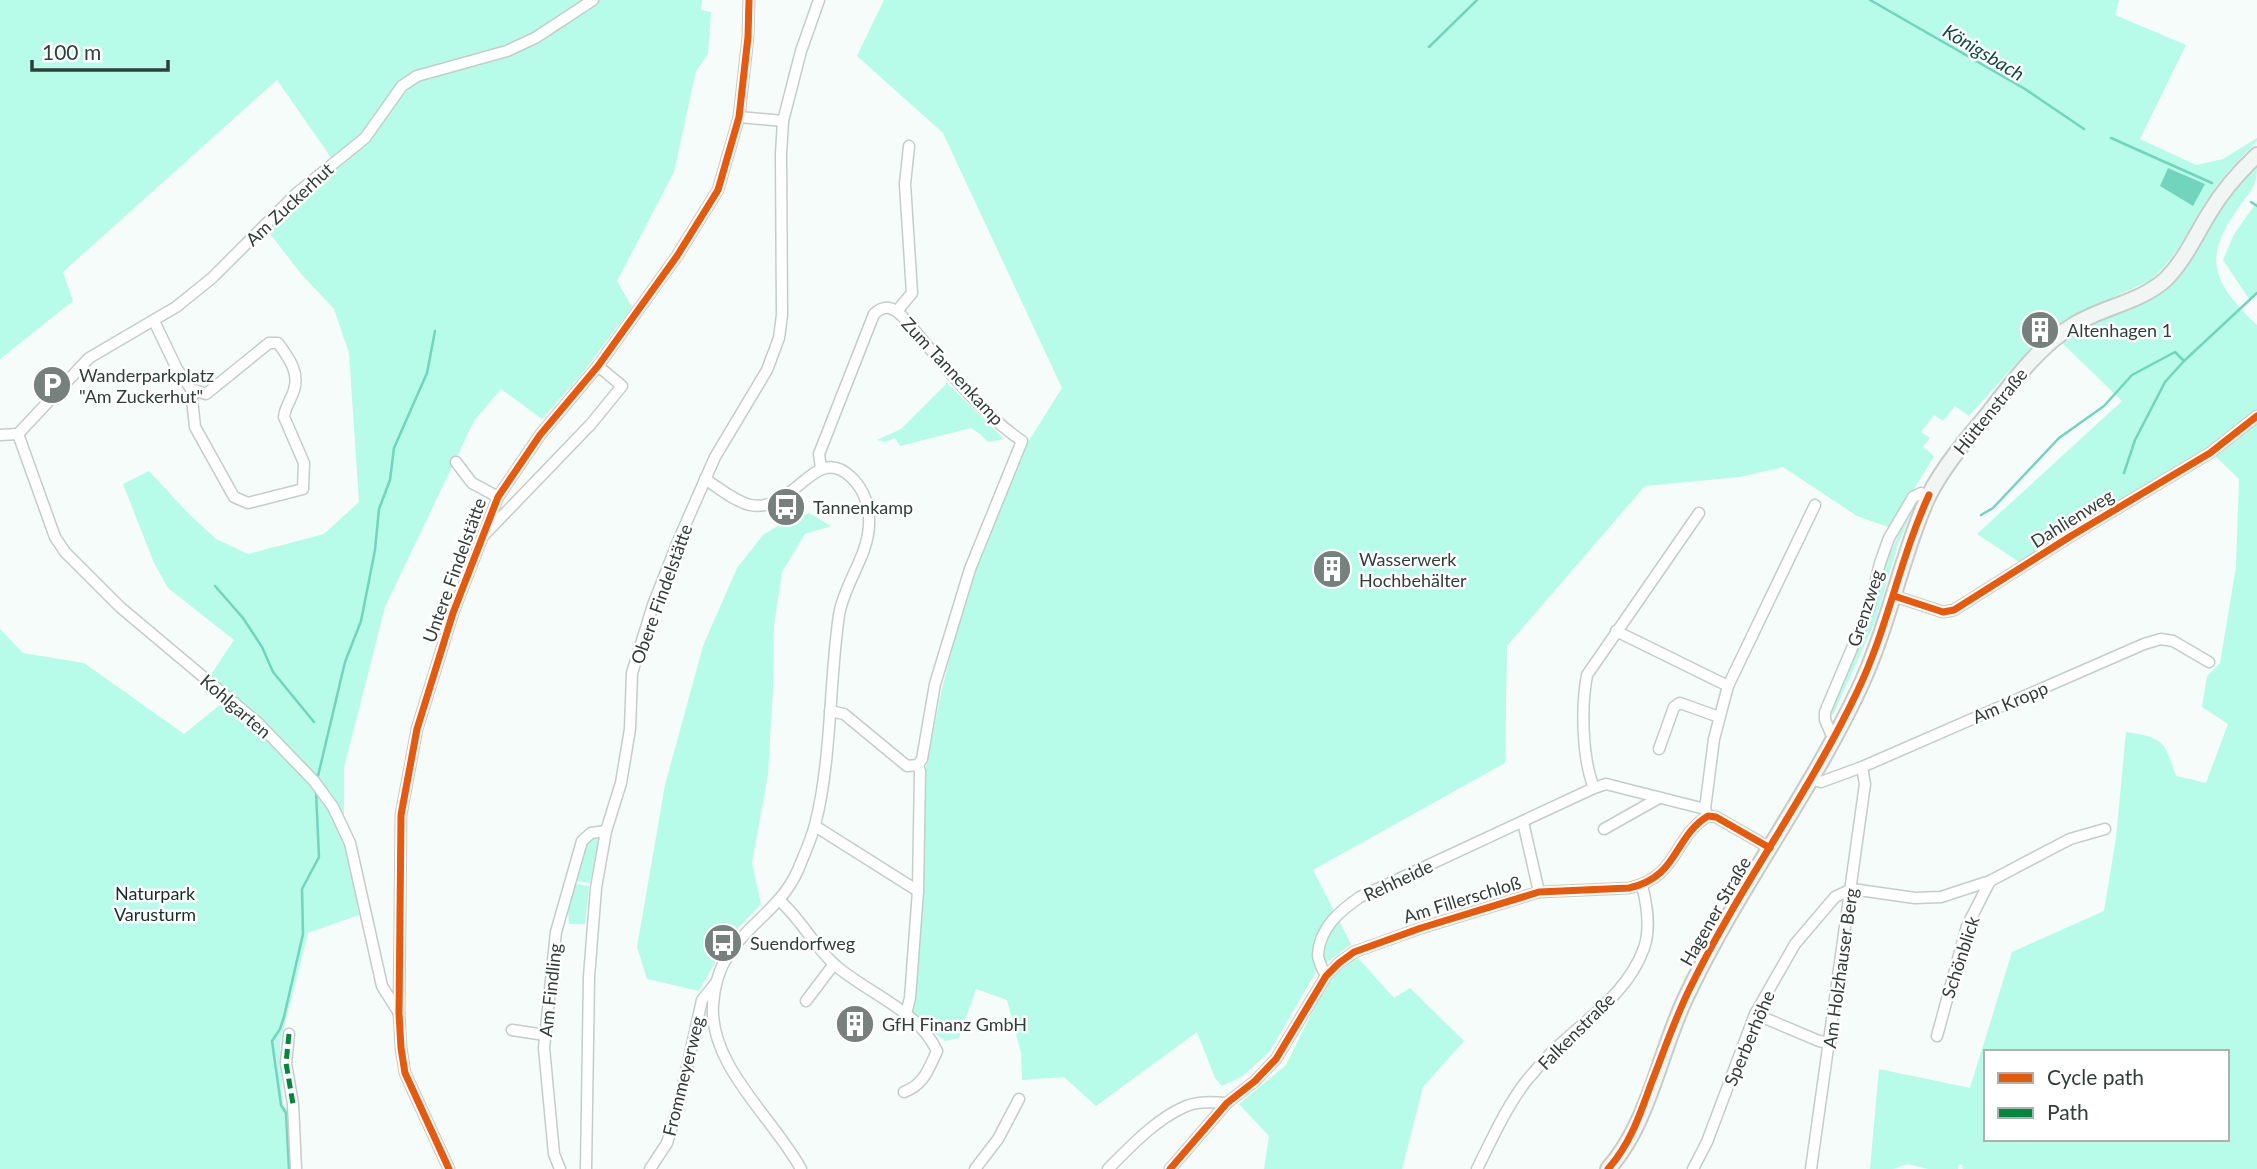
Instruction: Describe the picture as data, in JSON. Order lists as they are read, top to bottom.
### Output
{
  "streets": {
    "main road": ["Hüttenstraße", "Hagener Straße"],
    "street": [
      "Am Zuckerhut",
      "Zum Tannenkamp",
      "Dahlienweg",
      "Untere Findelstätte",
      "Obere Findelstätte",
      "Grenzweg",
      "Am Kropp",
      "Kohlgarten",
      "Rehheide",
      "Am Fillerschloß",
      "Schönblick",
      "Am Holzhauser Berg",
      "Am Findling",
      "Falkenstraße",
      "Sperberhöhe",
      "Frommeyerweg"
    ]
  },
  "crossings": [
    ["Am Zuckerhut", "Kohlgarten"],
    ["Hüttenstraße", "Dahlienweg"],
    ["Hüttenstraße", "Grenzweg"],
    ["Hüttenstraße", "Hagener Straße"],
    ["Dahlienweg", "Hagener Straße"],
    ["Untere Findelstätte", "Kohlgarten"],
    ["Obere Findelstätte", "Am Findling"],
    ["Grenzweg", "Hagener Straße"],
    ["Am Kropp", "Hagener Straße"],
    ["Am Kropp", "Am Holzhauser Berg"],
    ["Rehheide", "Am Fillerschloß"],
    ["Am Fillerschloß", "Falkenstraße"],
    ["Schönblick", "Am Holzhauser Berg"],
    ["Schönblick", "Sperberhöhe"],
    ["Am Holzhauser Berg", "Sperberhöhe"]
  ],
  "water": ["Königsbach"],
  "parks": ["Naturpark Varusturm"],
  "places": {
    "building": ["Altenhagen 1", "Wasserwerk Hochbehälter", "GfH Finanz GmbH"],
    "parking": ["Wanderparkplatz \"Am Zuckerhut\""],
    "bus stop": ["Tannenkamp", "Suendorfweg"]
  },
  "legend": ["Cycle path", "Path"],
  "scale_bar": "100 m"
}
